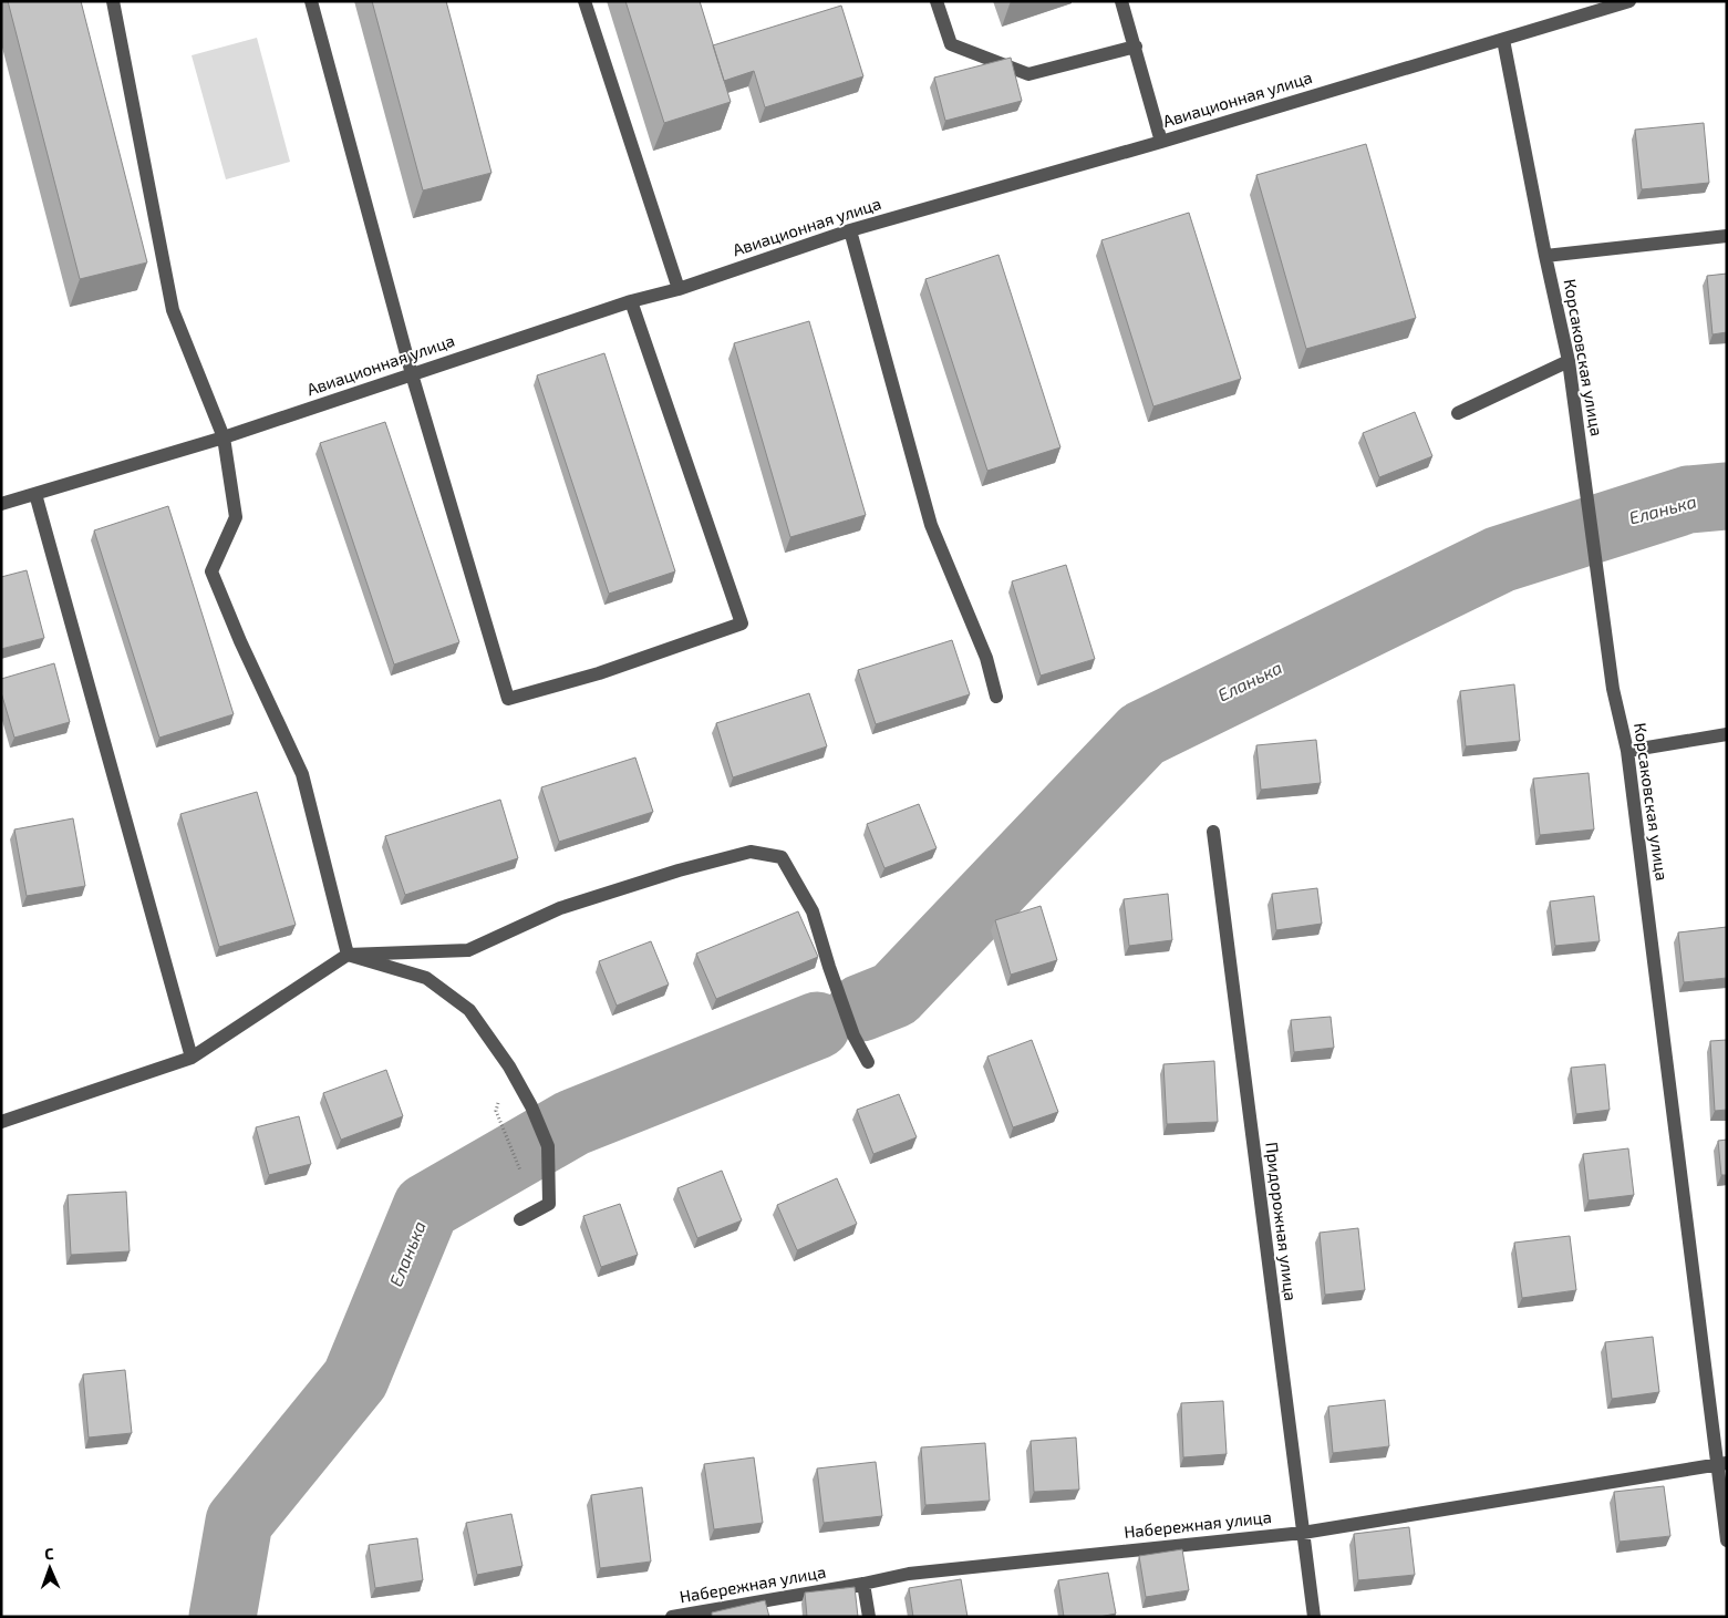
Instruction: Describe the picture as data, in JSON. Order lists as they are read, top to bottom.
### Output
{
  "streets": {
    "street": [
      "Авиационная улица",
      "Корсаковская улица",
      "Придорожная улица",
      "Набережная улица"
    ]
  },
  "crossings": [
    ["Авиационная улица", "Корсаковская улица"],
    ["Корсаковская улица", "Набережная улица"],
    ["Придорожная улица", "Набережная улица"]
  ],
  "water": ["Еланька"],
  "north": "top"
}
